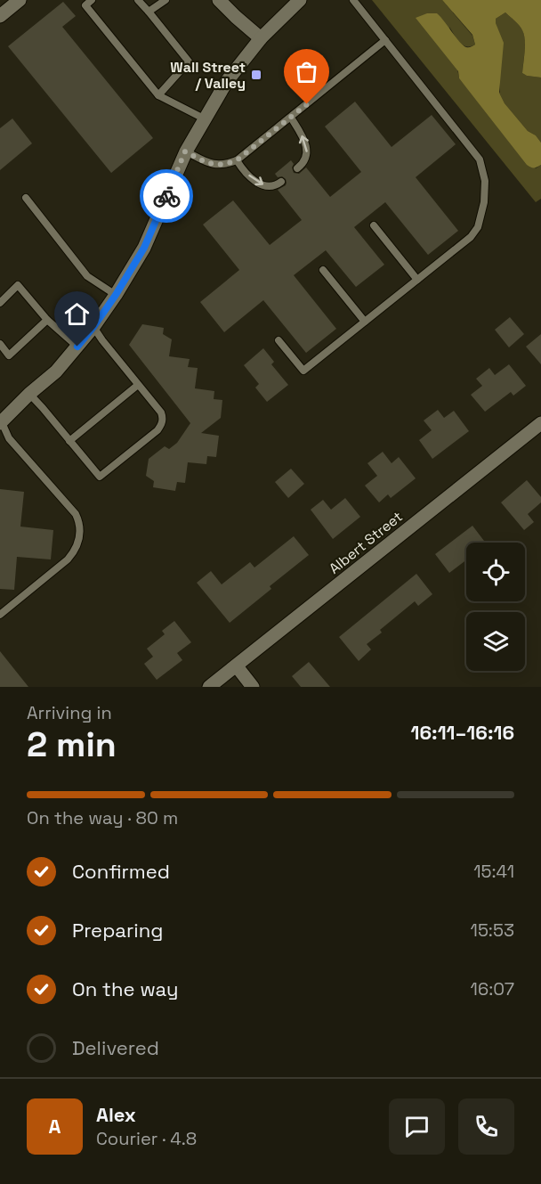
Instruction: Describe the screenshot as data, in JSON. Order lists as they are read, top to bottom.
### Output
{
  "streets": {
    "street": ["Albert Street"]
  },
  "places": {
    "transit": ["Wall Street / Valley"]
  },
  "page": {
    "heading": ["2 min", "Arriving in", "16:11–16:16"],
    "panel": ["Alex", "Courier · 4.8"],
    "bar": "On the way · 80 m",
    "list": [
      ["Confirmed", "15:41"],
      ["Preparing", "15:53"],
      ["On the way", "16:07"],
      "Delivered"
    ],
    "round": "A"
  }
}
